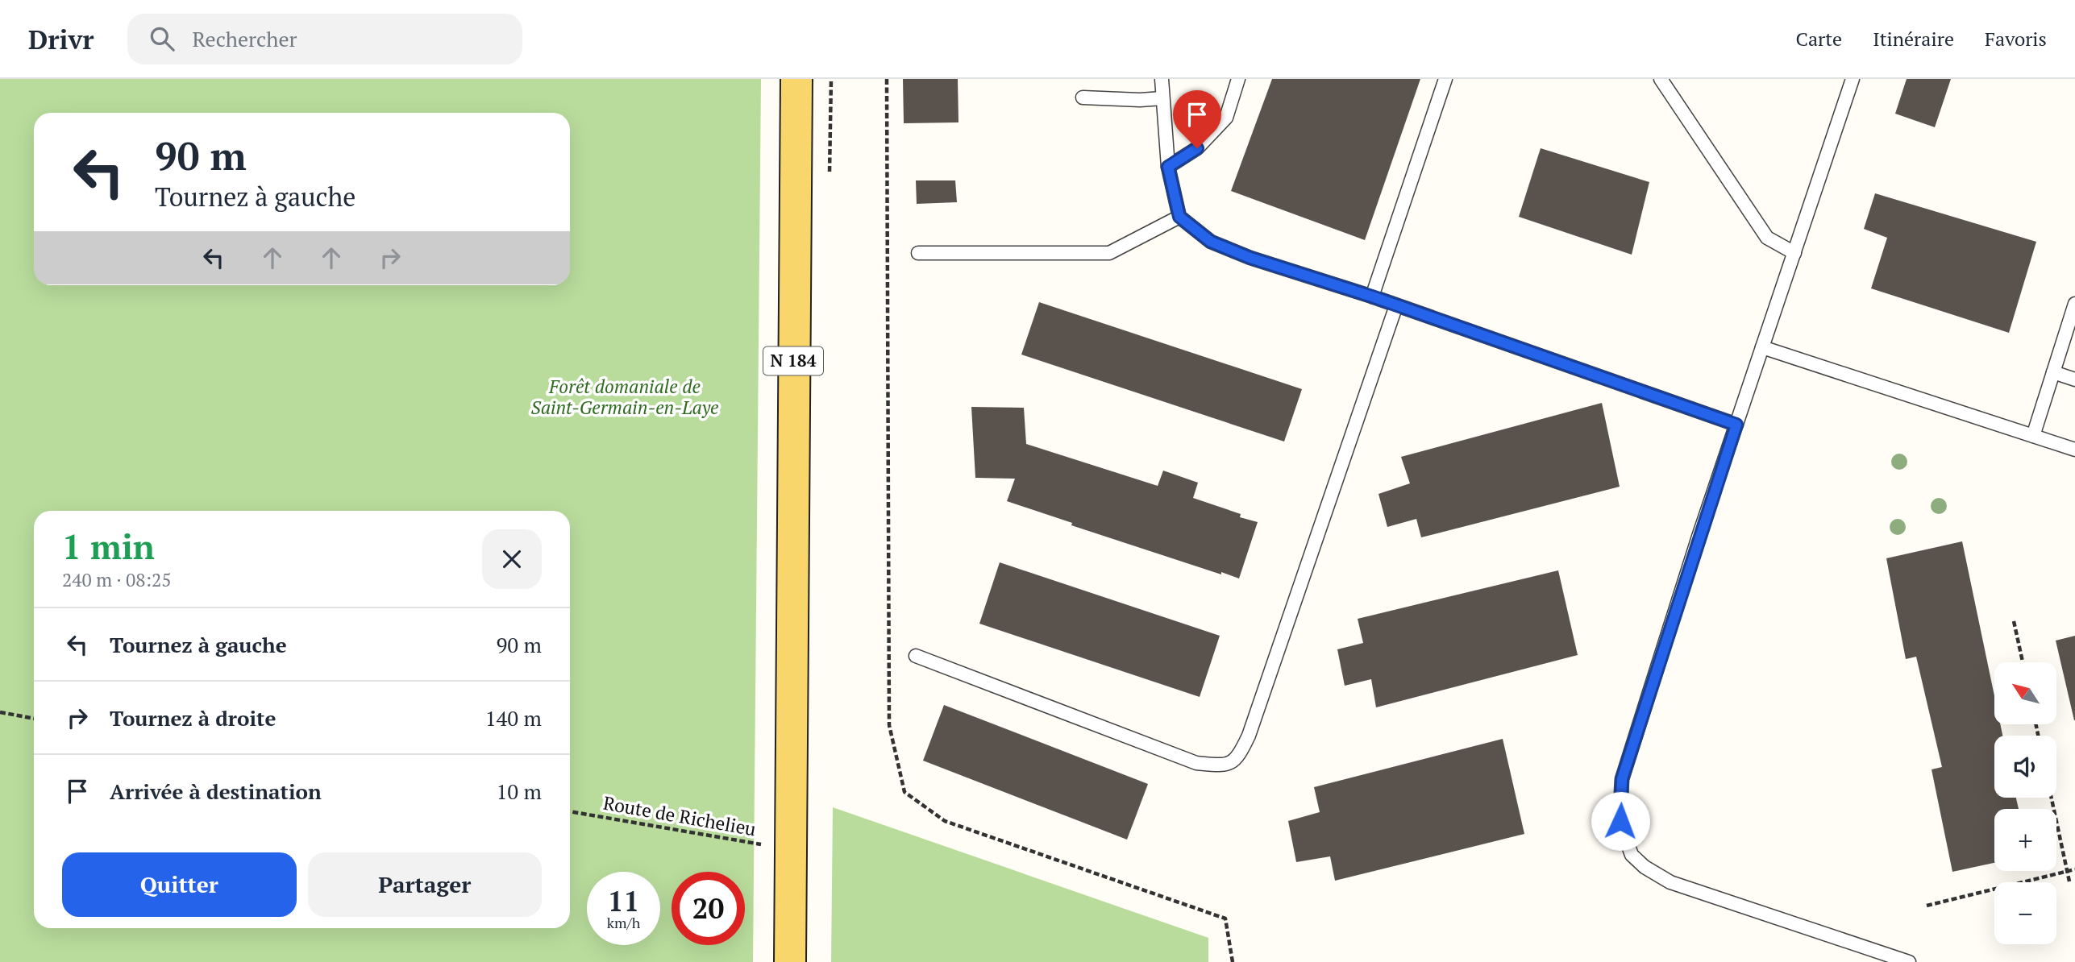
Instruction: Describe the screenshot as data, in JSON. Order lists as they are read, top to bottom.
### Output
{
  "streets": {
    "main road": ["N 184"],
    "path": ["Route de Richelieu"]
  },
  "crossings": [
    ["N 184", "Route de Richelieu"]
  ],
  "parks": ["Forêt domaniale de Saint-Germain-en-Laye"],
  "north": "top left",
  "page": {
    "header": "Drivr",
    "search": "Rechercher",
    "nav": ["Carte", "Itinéraire", "Favoris"],
    "turn": ["90 m", "Tournez à gauche"],
    "heading": ["1 min", "240 m · 08:25"],
    "list": [
      {
        "name": "Tournez à gauche",
        "value": "90 m"
      },
      {
        "name": "Tournez à droite",
        "value": "140 m"
      },
      {
        "name": "Arrivée à destination",
        "value": "10 m"
      }
    ],
    "map_buttons": ["+", "−"],
    "buttons": ["Quitter", "Partager"],
    "speed": "11 km/h",
    "limit": "20"
  }
}
